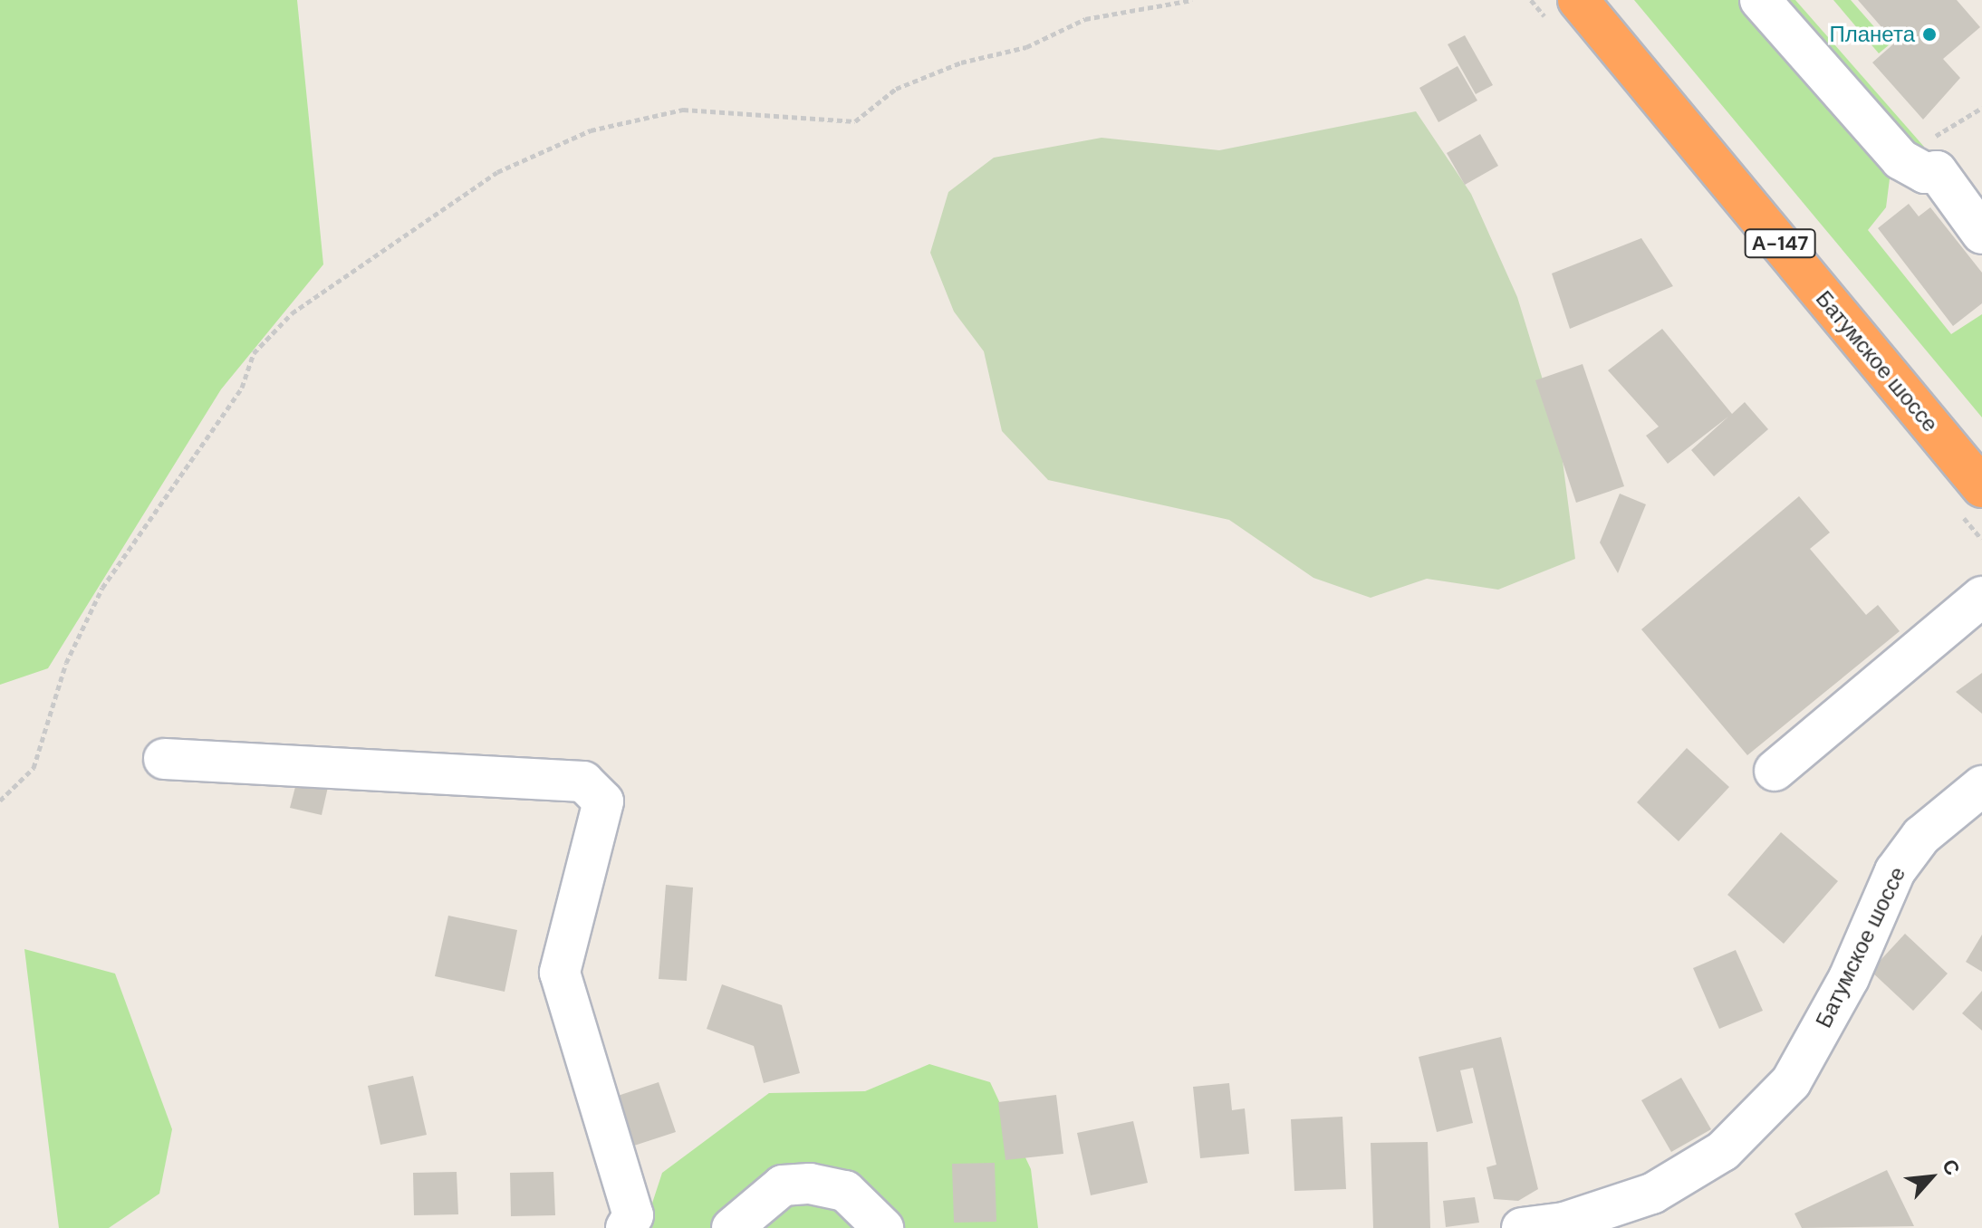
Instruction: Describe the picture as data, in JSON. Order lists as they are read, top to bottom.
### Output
{
  "streets": {
    "highway": ["А-147", "Батумское шоссе"]
  },
  "places": ["Планета"],
  "north": "top right"
}
